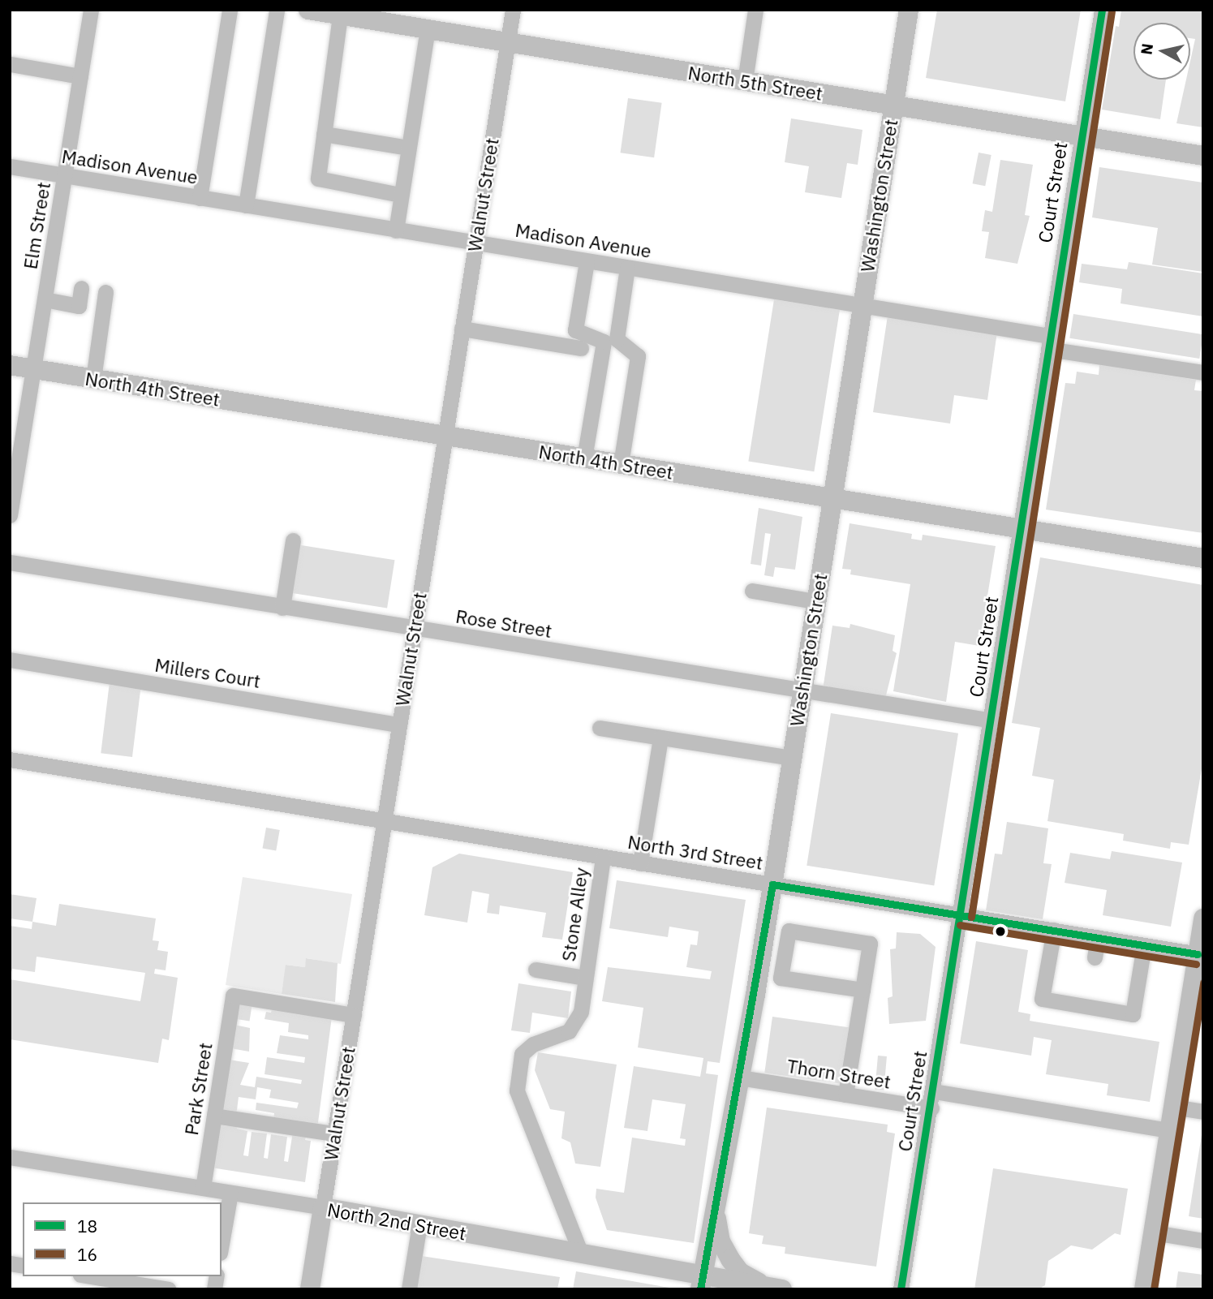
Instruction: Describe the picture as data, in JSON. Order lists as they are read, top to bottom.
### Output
{
  "streets": {
    "main road": [
      "North 5th Street",
      "Walnut Street",
      "Washington Street",
      "North 4th Street",
      "North 2nd Street"
    ],
    "street": [
      "Madison Avenue",
      "Court Street",
      "Elm Street",
      "Rose Street",
      "Millers Court",
      "North 3rd Street",
      "Stone Alley",
      "Thorn Street",
      "Park Street"
    ]
  },
  "crossings": [
    ["North 5th Street", "Court Street"],
    ["North 5th Street", "Walnut Street"],
    ["North 5th Street", "Washington Street"],
    ["Madison Avenue", "Court Street"],
    ["Madison Avenue", "Walnut Street"],
    ["Madison Avenue", "Washington Street"],
    ["Madison Avenue", "Elm Street"],
    ["Court Street", "North 4th Street"],
    ["Court Street", "Rose Street"],
    ["Court Street", "North 3rd Street"],
    ["Court Street", "Thorn Street"],
    ["Walnut Street", "North 4th Street"],
    ["Walnut Street", "Rose Street"],
    ["Walnut Street", "Millers Court"],
    ["Walnut Street", "North 3rd Street"],
    ["Walnut Street", "Park Street"],
    ["Walnut Street", "North 2nd Street"],
    ["Washington Street", "North 4th Street"],
    ["Washington Street", "Rose Street"],
    ["Washington Street", "North 3rd Street"],
    ["Washington Street", "Thorn Street"],
    ["Washington Street", "North 2nd Street"],
    ["Elm Street", "North 4th Street"],
    ["North 3rd Street", "Stone Alley"],
    ["Stone Alley", "North 2nd Street"],
    ["Park Street", "North 2nd Street"]
  ],
  "lines": ["transit line 18", "transit line 16"],
  "legend": ["18", "16"],
  "north": "left"
}
